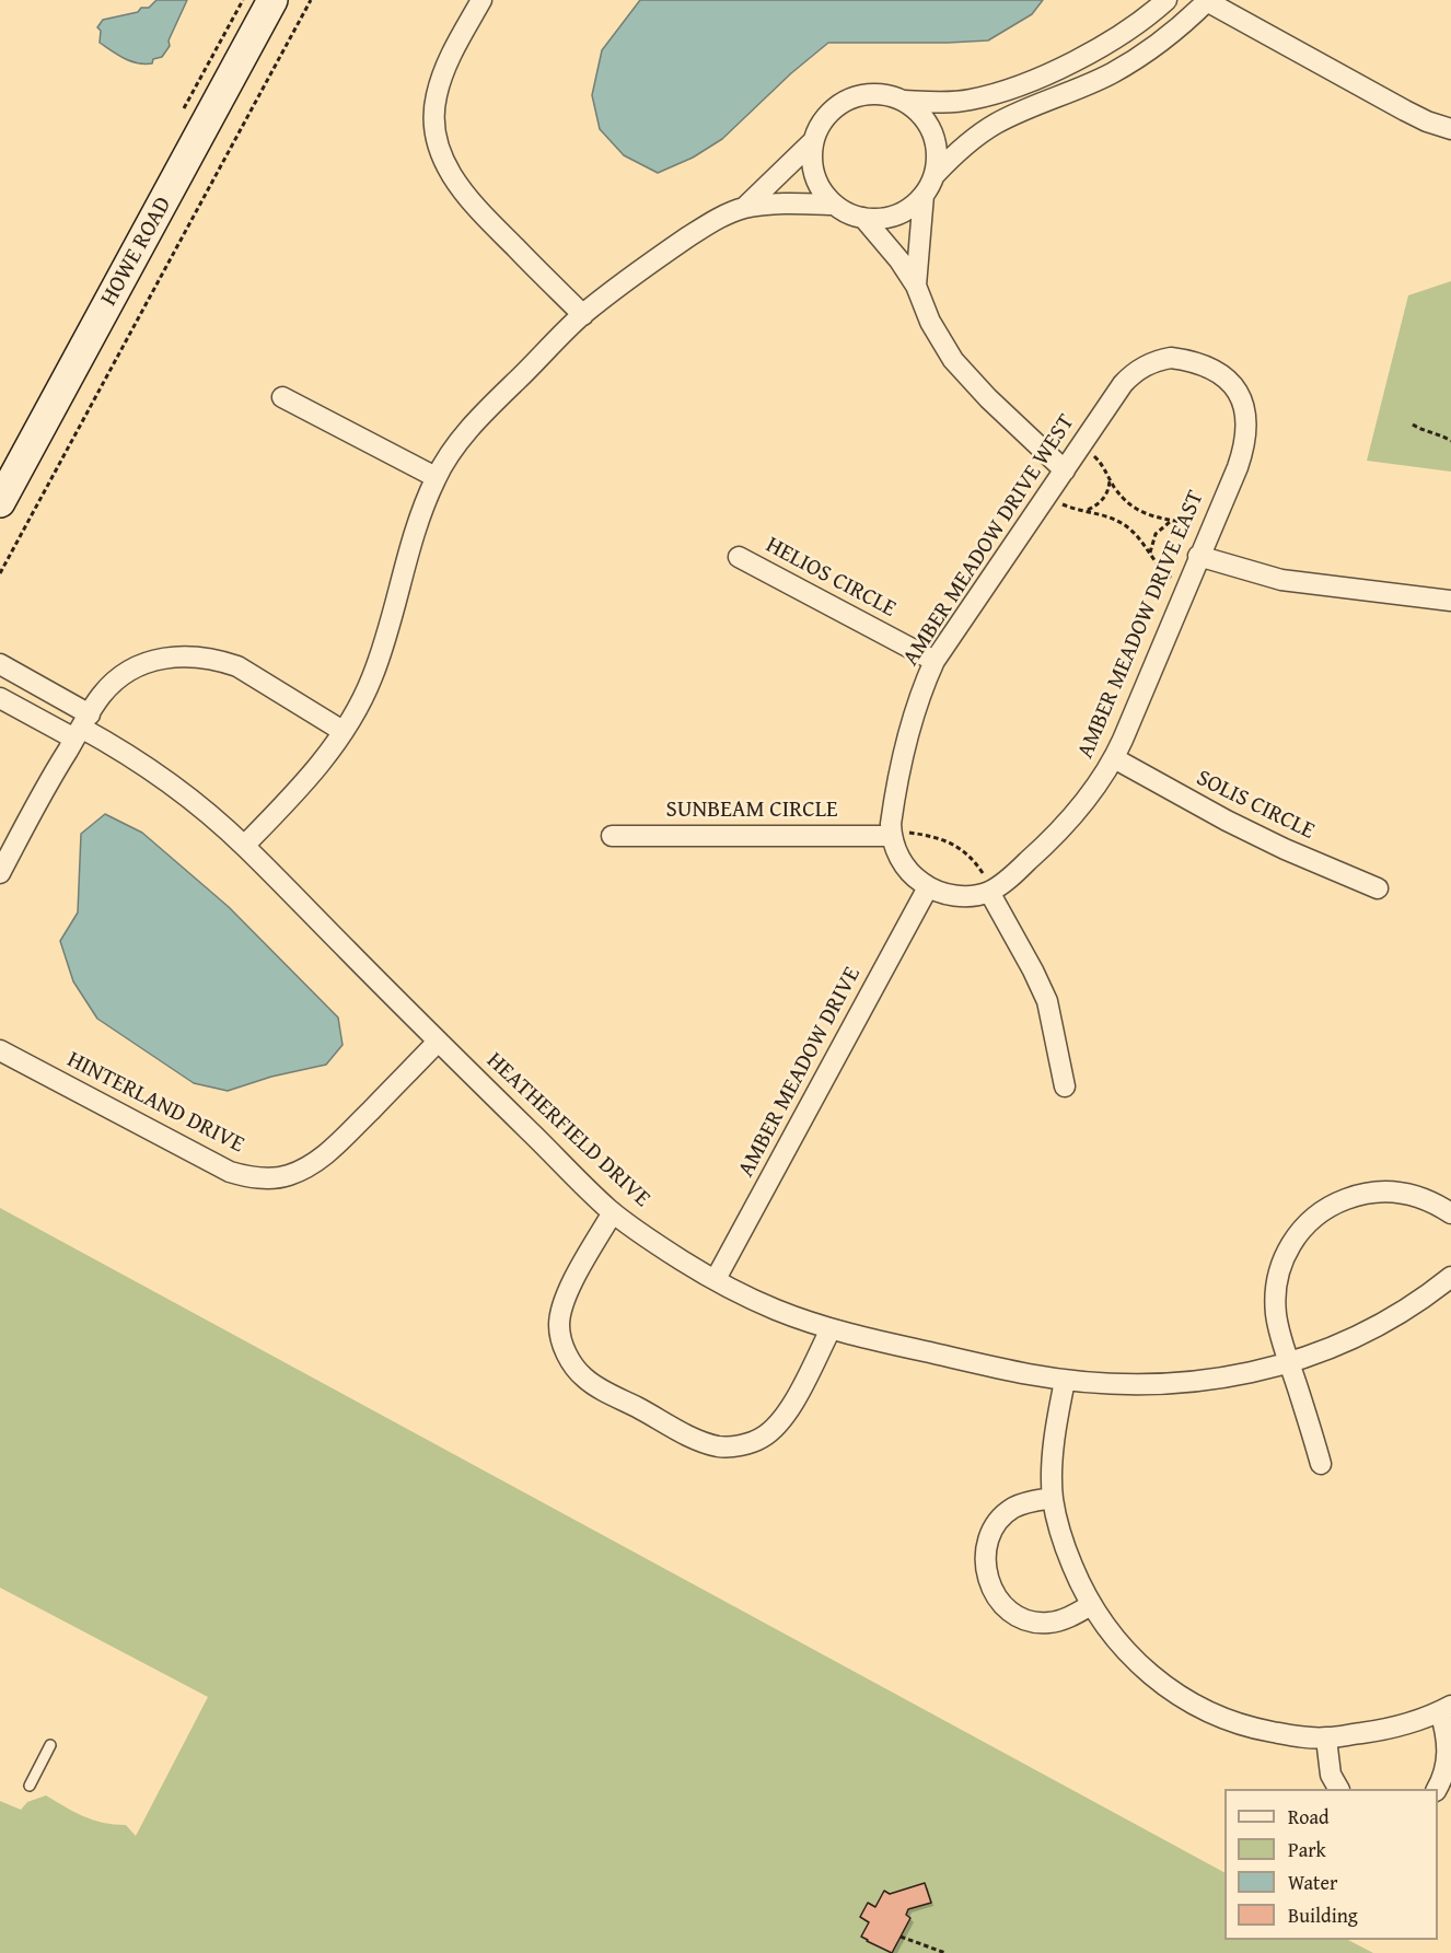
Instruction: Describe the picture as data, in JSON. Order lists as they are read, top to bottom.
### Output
{
  "streets": {
    "street": [
      "HOWE ROAD",
      "AMBER MEADOW DRIVE WEST",
      "HELIOS CIRCLE",
      "AMBER MEADOW DRIVE EAST",
      "SOLIS CIRCLE",
      "SUNBEAM CIRCLE",
      "AMBER MEADOW DRIVE",
      "HINTERLAND DRIVE",
      "HEATHERFIELD DRIVE"
    ]
  },
  "crossings": [
    ["AMBER MEADOW DRIVE WEST", "HELIOS CIRCLE"],
    ["AMBER MEADOW DRIVE WEST", "AMBER MEADOW DRIVE EAST"],
    ["AMBER MEADOW DRIVE WEST", "SUNBEAM CIRCLE"],
    ["AMBER MEADOW DRIVE EAST", "SOLIS CIRCLE"],
    ["AMBER MEADOW DRIVE EAST", "AMBER MEADOW DRIVE"],
    ["AMBER MEADOW DRIVE", "HEATHERFIELD DRIVE"],
    ["HINTERLAND DRIVE", "HEATHERFIELD DRIVE"]
  ],
  "legend": [
    "Road",
    "Park",
    "Water",
    "Building"
  ]
}
